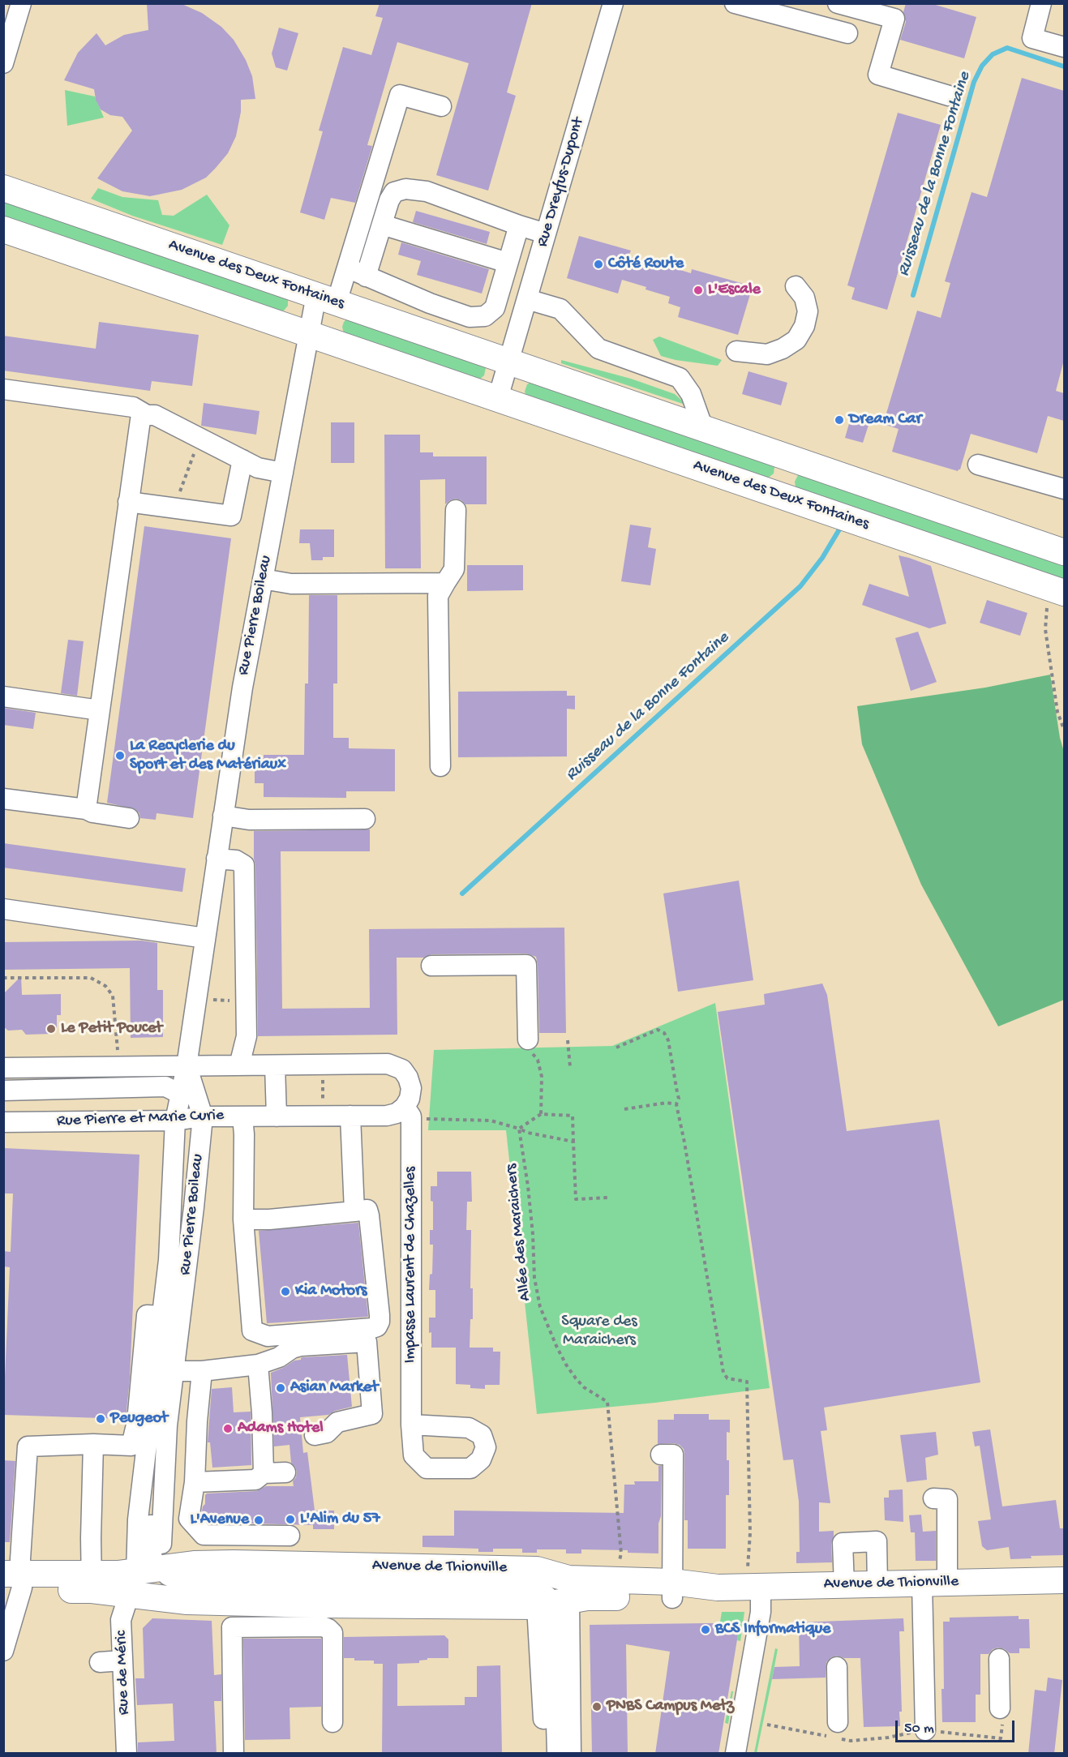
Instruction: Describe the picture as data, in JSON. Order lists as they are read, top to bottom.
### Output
{
  "streets": {
    "main road": ["Avenue des Deux Fontaines", "Avenue de Thionville"],
    "street": [
      "Rue Dreyfus-Dupont",
      "Rue Pierre Boileau",
      "Rue Pierre et Marie Curie",
      "Impasse Laurent de Chazelles",
      "Rue de Méric"
    ],
    "path": ["Allée des Maraichers"]
  },
  "crossings": [
    ["Rue Dreyfus-Dupont", "Avenue des Deux Fontaines"],
    ["Avenue des Deux Fontaines", "Rue Pierre Boileau"],
    ["Rue Pierre Boileau", "Rue Pierre et Marie Curie"],
    ["Rue Pierre Boileau", "Avenue de Thionville"],
    ["Rue Pierre Boileau", "Rue de Méric"],
    ["Rue Pierre et Marie Curie", "Impasse Laurent de Chazelles"],
    ["Avenue de Thionville", "Rue de Méric"]
  ],
  "water": ["Ruisseau de la Bonne Fontaine"],
  "parks": ["Square des Maraichers"],
  "places": [
    "Côté Route",
    "L'Escale",
    "Dream Car",
    "La Recyclerie du Sport et des Matériaux",
    "Le Petit Poucet",
    "Kia Motors",
    "Asian Market",
    "Peugeot",
    "Adams Hotel",
    "L'Alim du 57",
    "L'Avenue",
    "BCS Informatique",
    "PNBS Campus Metz"
  ],
  "scale_bar": "50 m"
}
